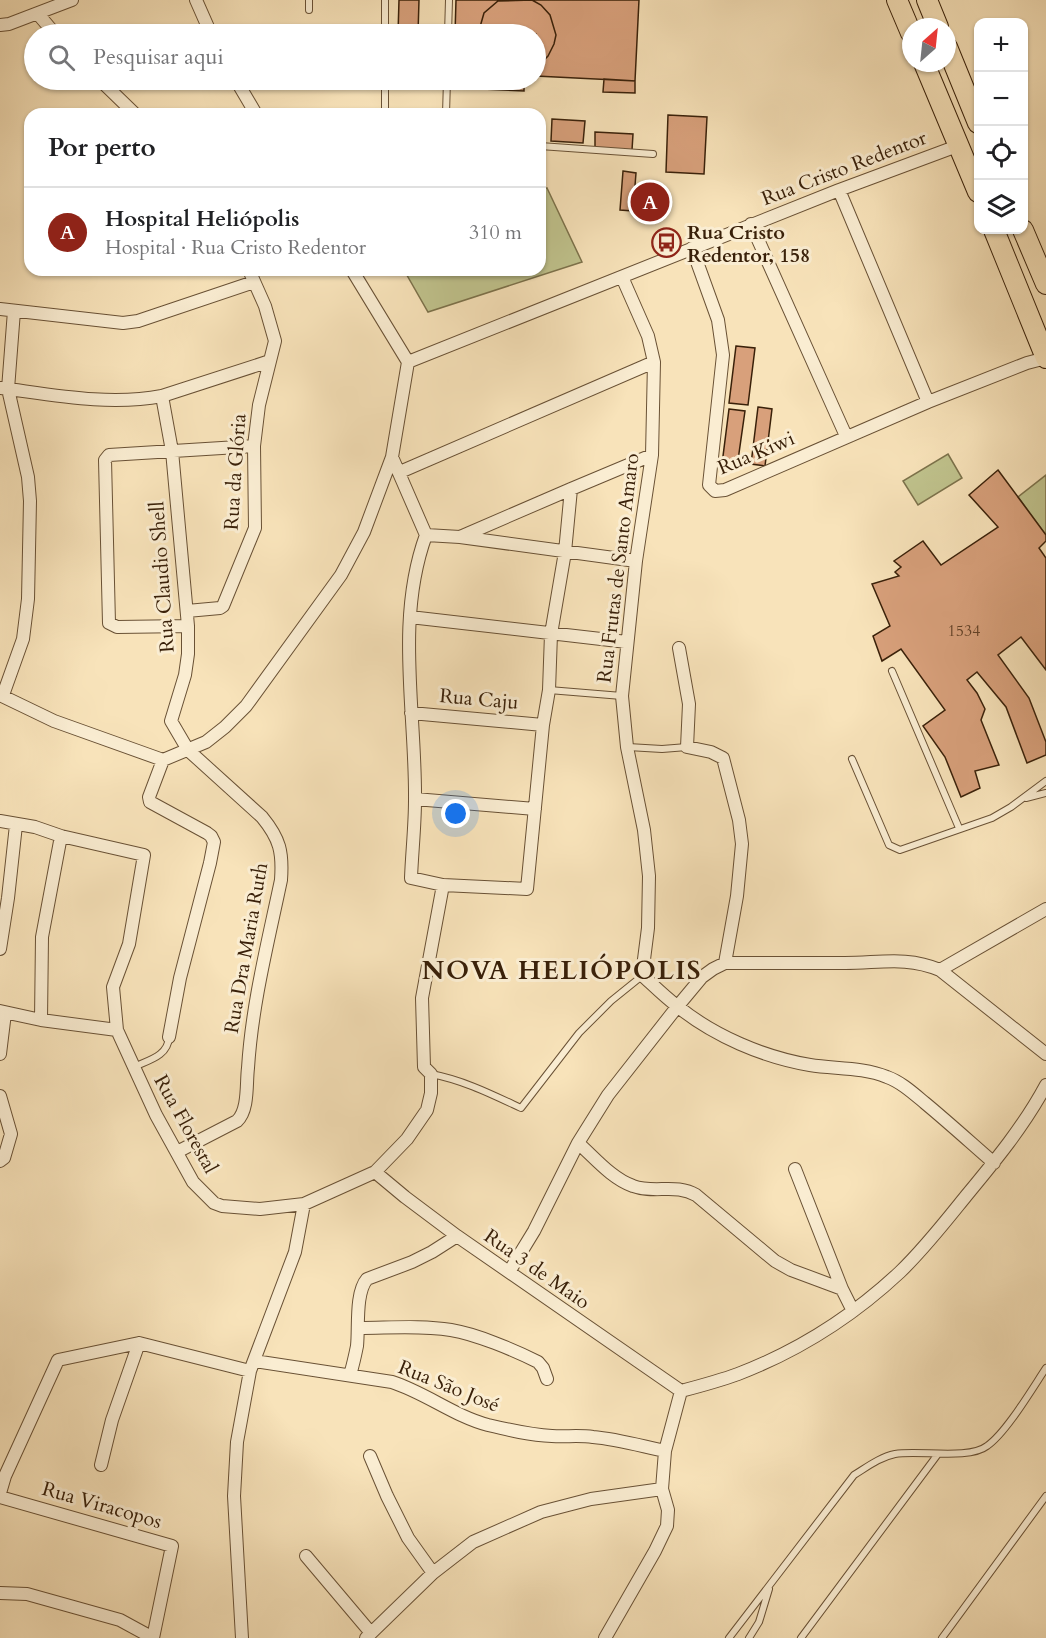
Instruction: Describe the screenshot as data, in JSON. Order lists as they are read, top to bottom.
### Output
{
  "streets": {
    "street": [
      "Rua Cristo Redentor",
      "Rua Kiwi",
      "Rua da Glória",
      "Rua Frutas de Santo Amaro",
      "Rua Claudio Shell",
      "Rua Caju",
      "Rua Dra Maria Ruth",
      "Rua Florestal",
      "Rua 3 de Maio",
      "Rua São José",
      "Rua Viracopos"
    ]
  },
  "crossings": [
    ["Rua Cristo Redentor", "Rua Kiwi"],
    ["Rua da Glória", "Rua Claudio Shell"],
    ["Rua Claudio Shell", "Rua Dra Maria Ruth"],
    ["Rua Dra Maria Ruth", "Rua Florestal"],
    ["Rua Florestal", "Rua 3 de Maio"]
  ],
  "districts": ["NOVA HELIÓPOLIS"],
  "places": {
    "bus stop": ["Rua Cristo Redentor, 158"]
  },
  "house_numbers": ["1534"],
  "north": "top right",
  "page": {
    "map_buttons": ["+", "−"],
    "search": "Pesquisar aqui",
    "heading": "Por perto",
    "pins": "A",
    "list": [
      {
        "mark": "A",
        "name": "Hospital Heliópolis",
        "note": "Hospital · Rua Cristo Redentor",
        "value": "310 m"
      }
    ]
  }
}
